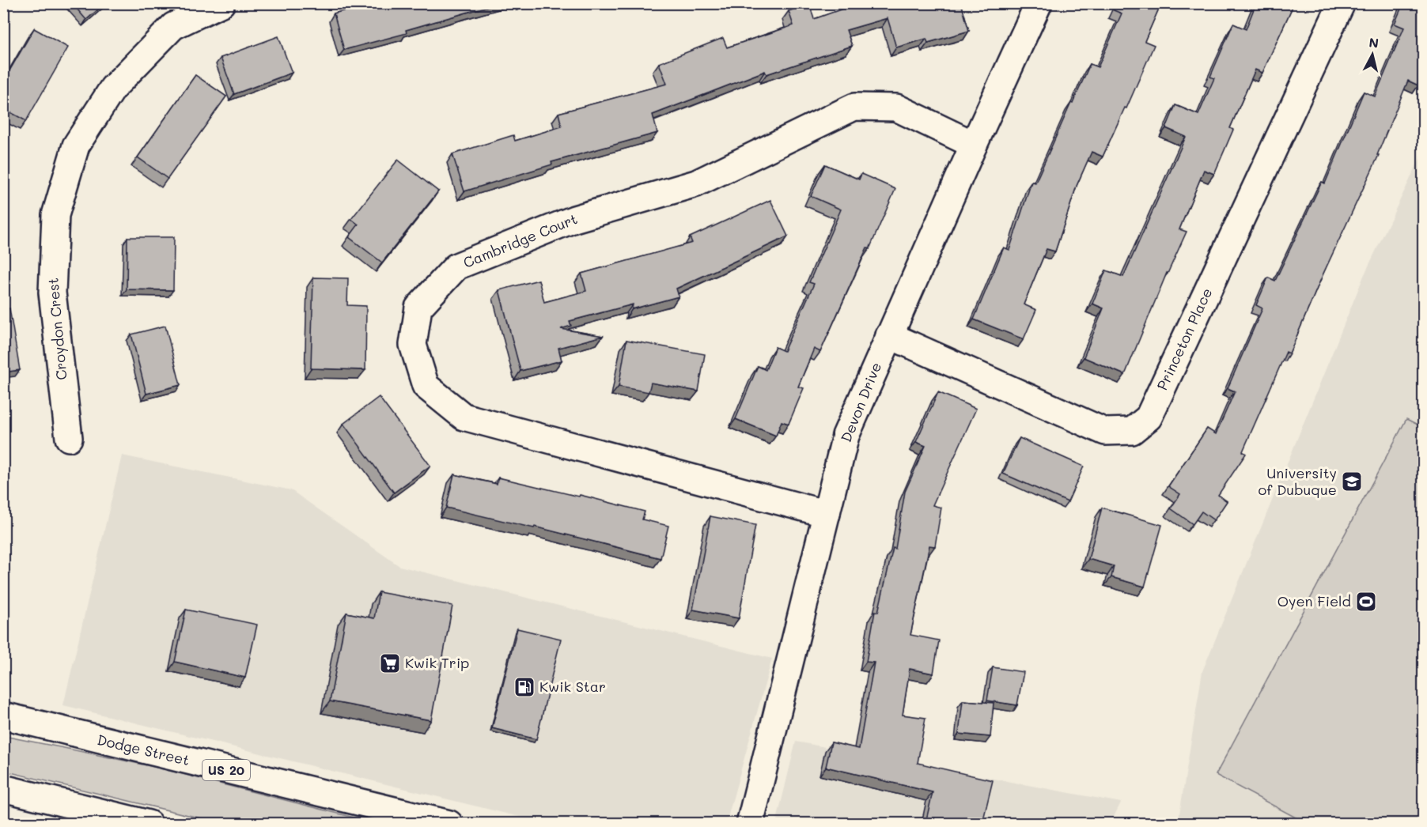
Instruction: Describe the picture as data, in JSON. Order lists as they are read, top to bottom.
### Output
{
  "streets": {
    "main road": [
      "Cambridge Court",
      "Croydon Crest",
      "Princeton Place",
      "Devon Drive",
      "Dodge Street",
      "US 20"
    ]
  },
  "crossings": [
    ["Cambridge Court", "Devon Drive"],
    ["Princeton Place", "Devon Drive"]
  ],
  "places": {
    "school or university": ["University of Dubuque"],
    "sports": ["Oyen Field"],
    "supermarket": ["Kwik Trip"],
    "fuel station": ["Kwik Star"]
  },
  "north": "top"
}
